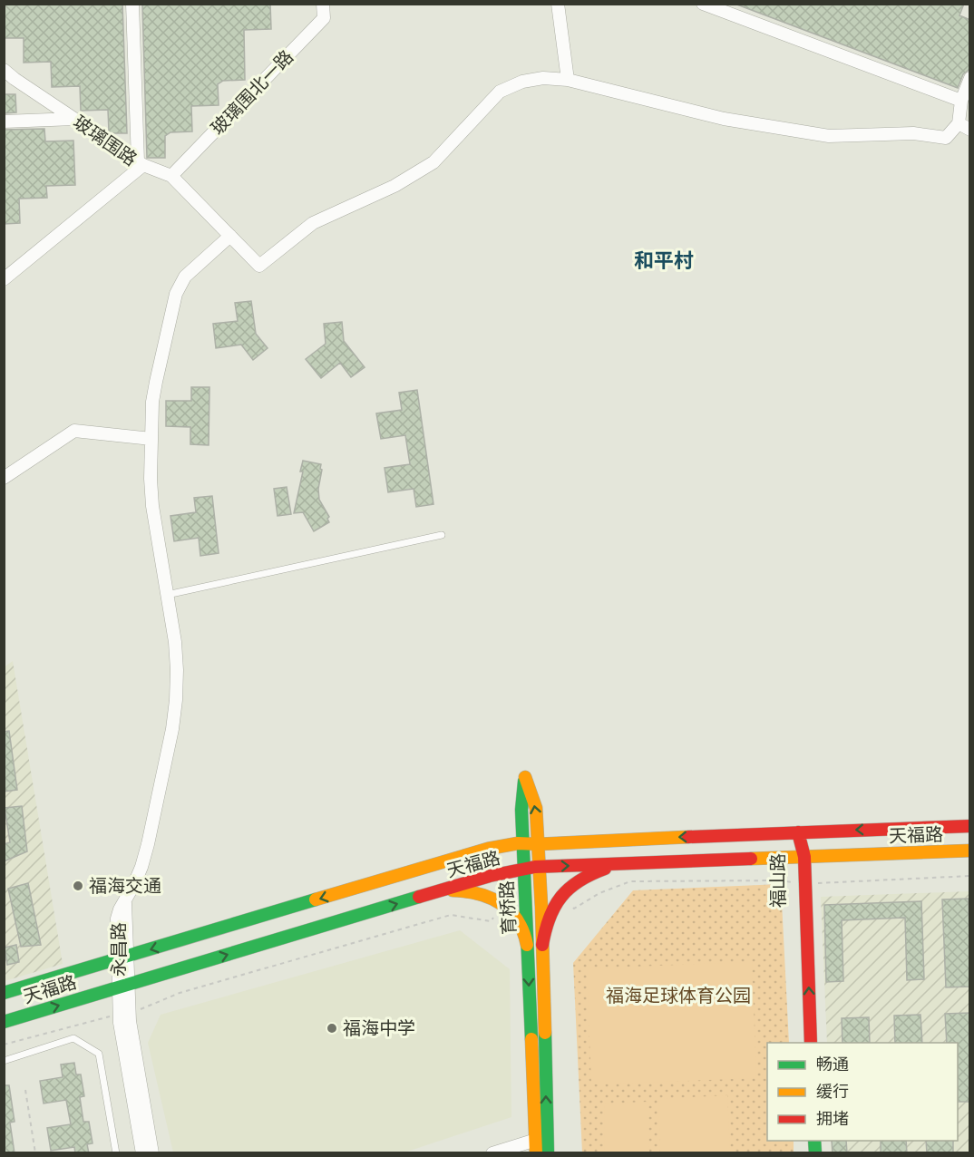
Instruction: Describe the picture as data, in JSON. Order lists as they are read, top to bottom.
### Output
{
  "streets": {
    "main road": ["天福路", "福山路", "育桥路"],
    "street": ["玻璃围北一路", "玻璃围路", "永昌路"]
  },
  "crossings": [
    ["天福路", "福山路"],
    ["天福路", "育桥路"],
    ["天福路", "永昌路"]
  ],
  "districts": ["和平村"],
  "parks": ["福海足球体育公园"],
  "places": ["福海交通", "福海中学"],
  "legend": ["畅通", "缓行", "拥堵"]
}
